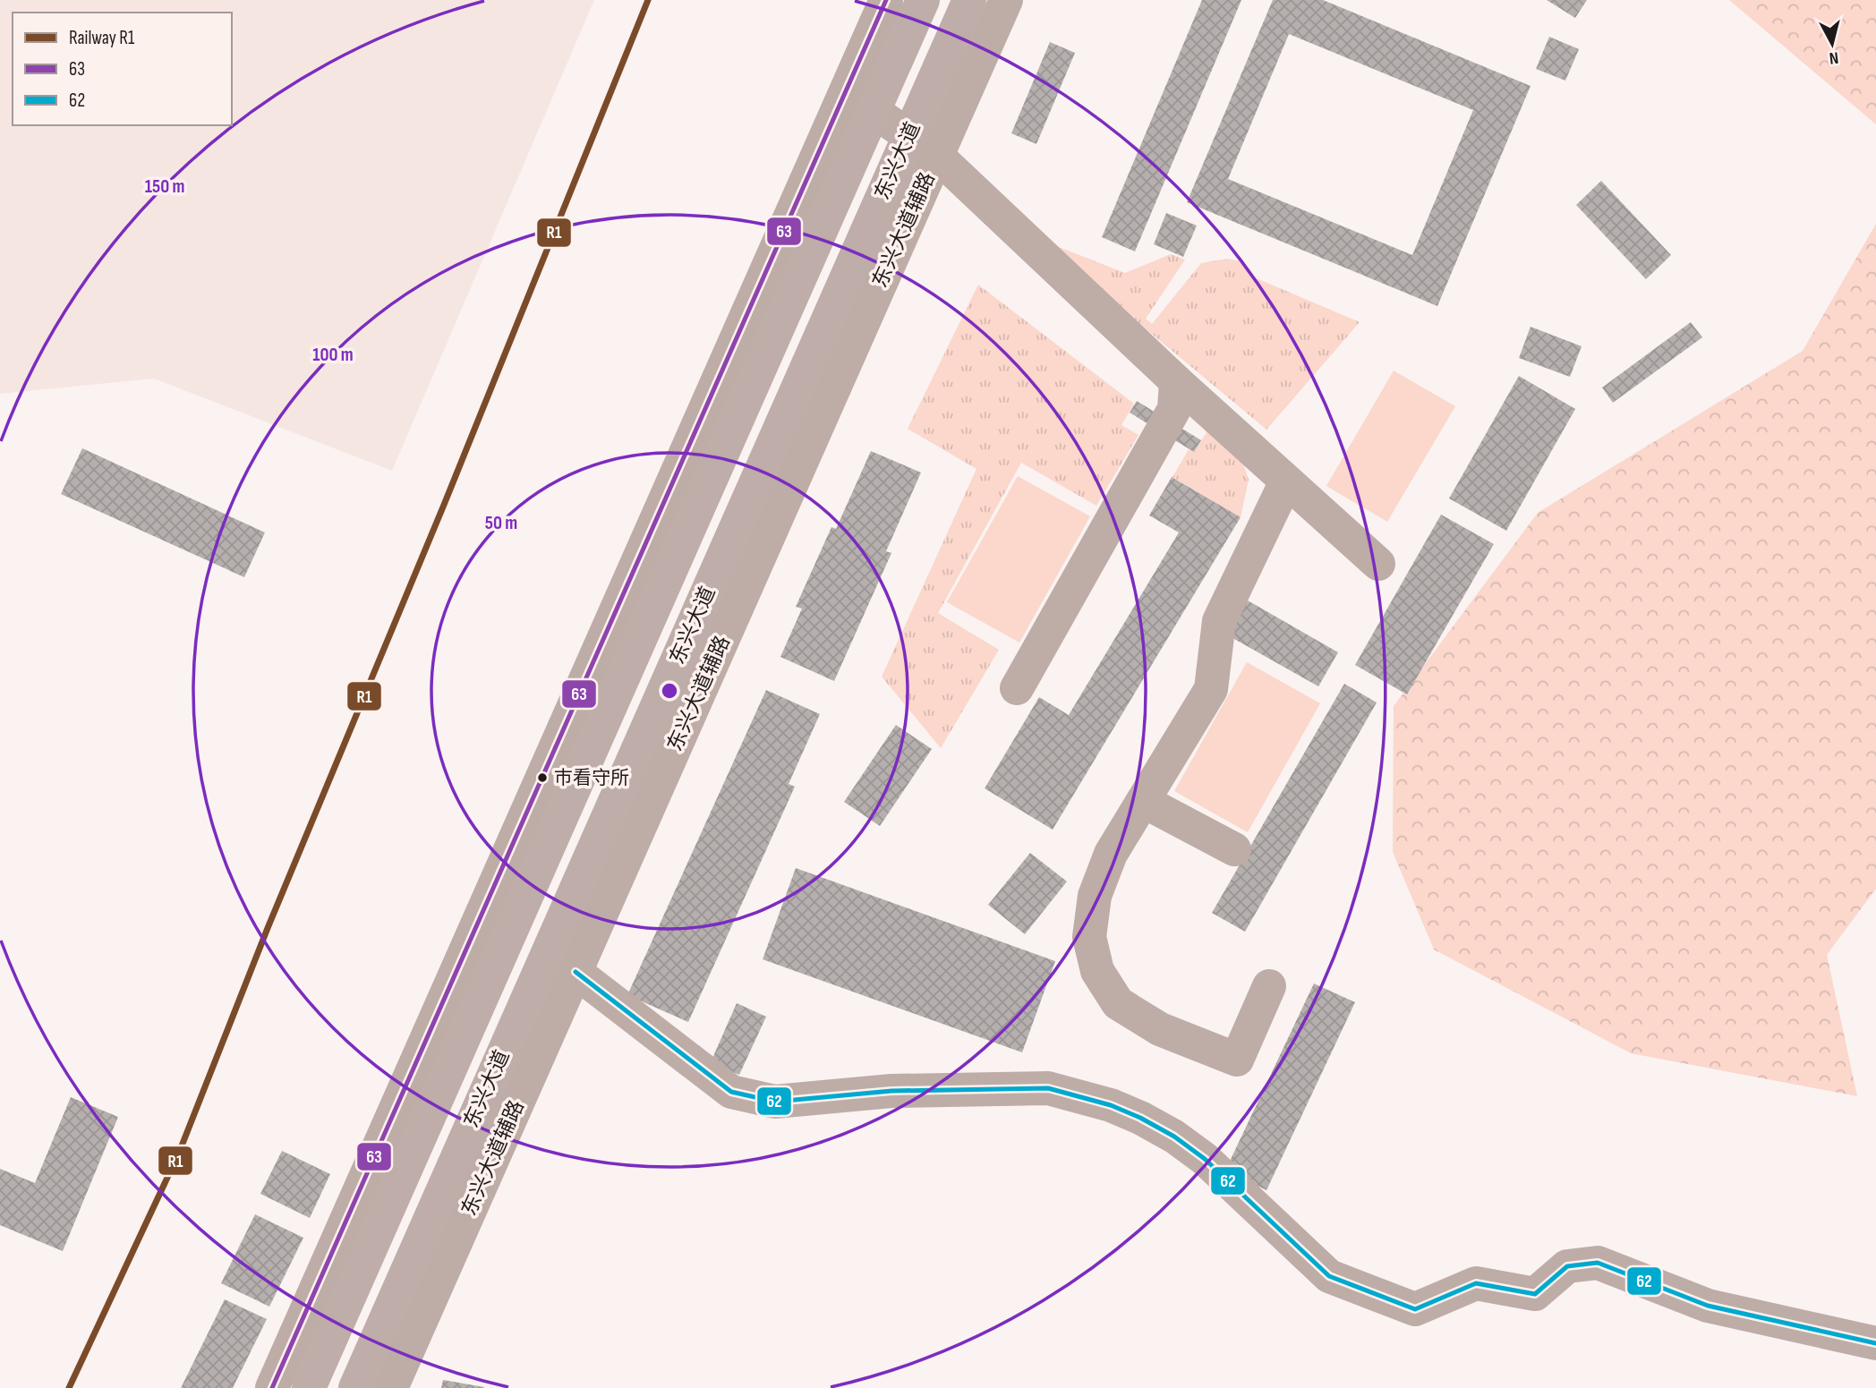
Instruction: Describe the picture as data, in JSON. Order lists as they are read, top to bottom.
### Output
{
  "streets": {
    "main road": ["东兴大道"],
    "street": ["东兴大道辅路"]
  },
  "places": ["巿看守所"],
  "lines": ["rail line R1", "transit line 63", "transit line 62"],
  "legend": ["Railway R1", "63", "62"],
  "north": "bottom",
  "rings": ["150 m", "100 m", "50 m"]
}
